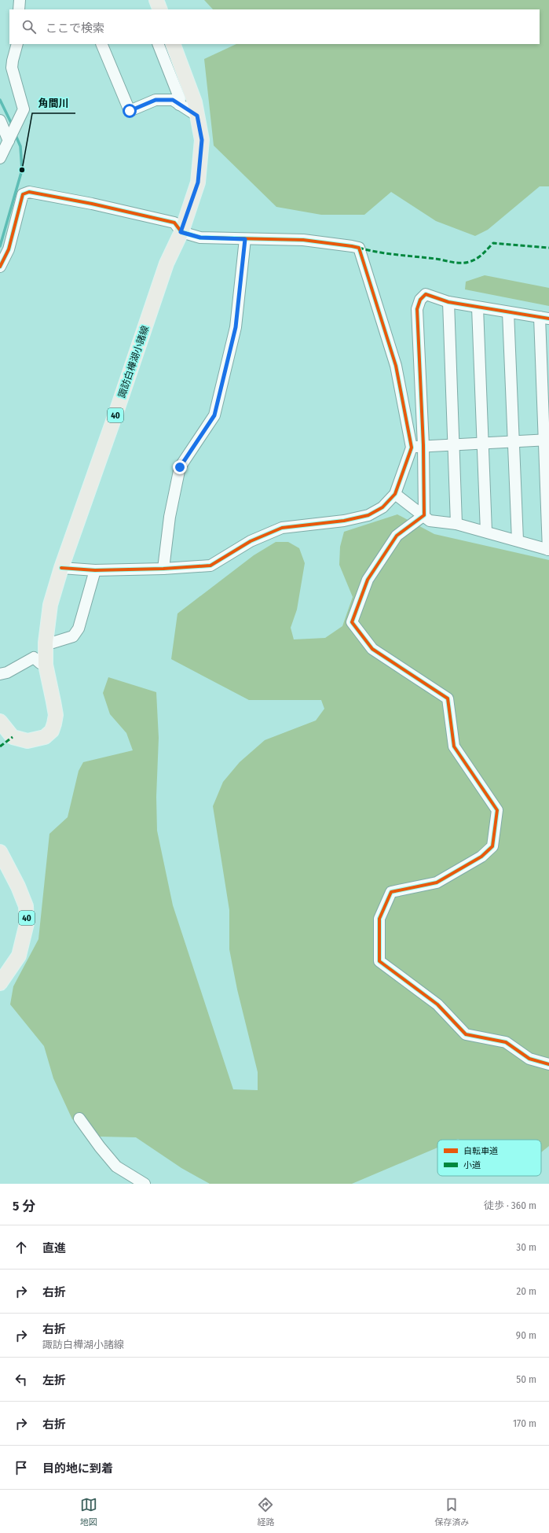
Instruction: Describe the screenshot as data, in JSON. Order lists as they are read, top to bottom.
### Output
{
  "streets": {
    "main road": ["諏訪白樺湖小諸線", "40"]
  },
  "places": ["角間川"],
  "legend": ["自転車道", "小道"],
  "page": {
    "search": "ここで検索",
    "heading": ["5 分", "徒歩 · 360 m"],
    "list": [
      ["直進", "30 m"],
      ["右折", "20 m"],
      ["右折", "諏訪白樺湖小諸線", "90 m"],
      ["左折", "50 m"],
      ["右折", "170 m"],
      "目的地に到着"
    ],
    "nav": ["地図", "経路", "保存済み"]
  }
}
